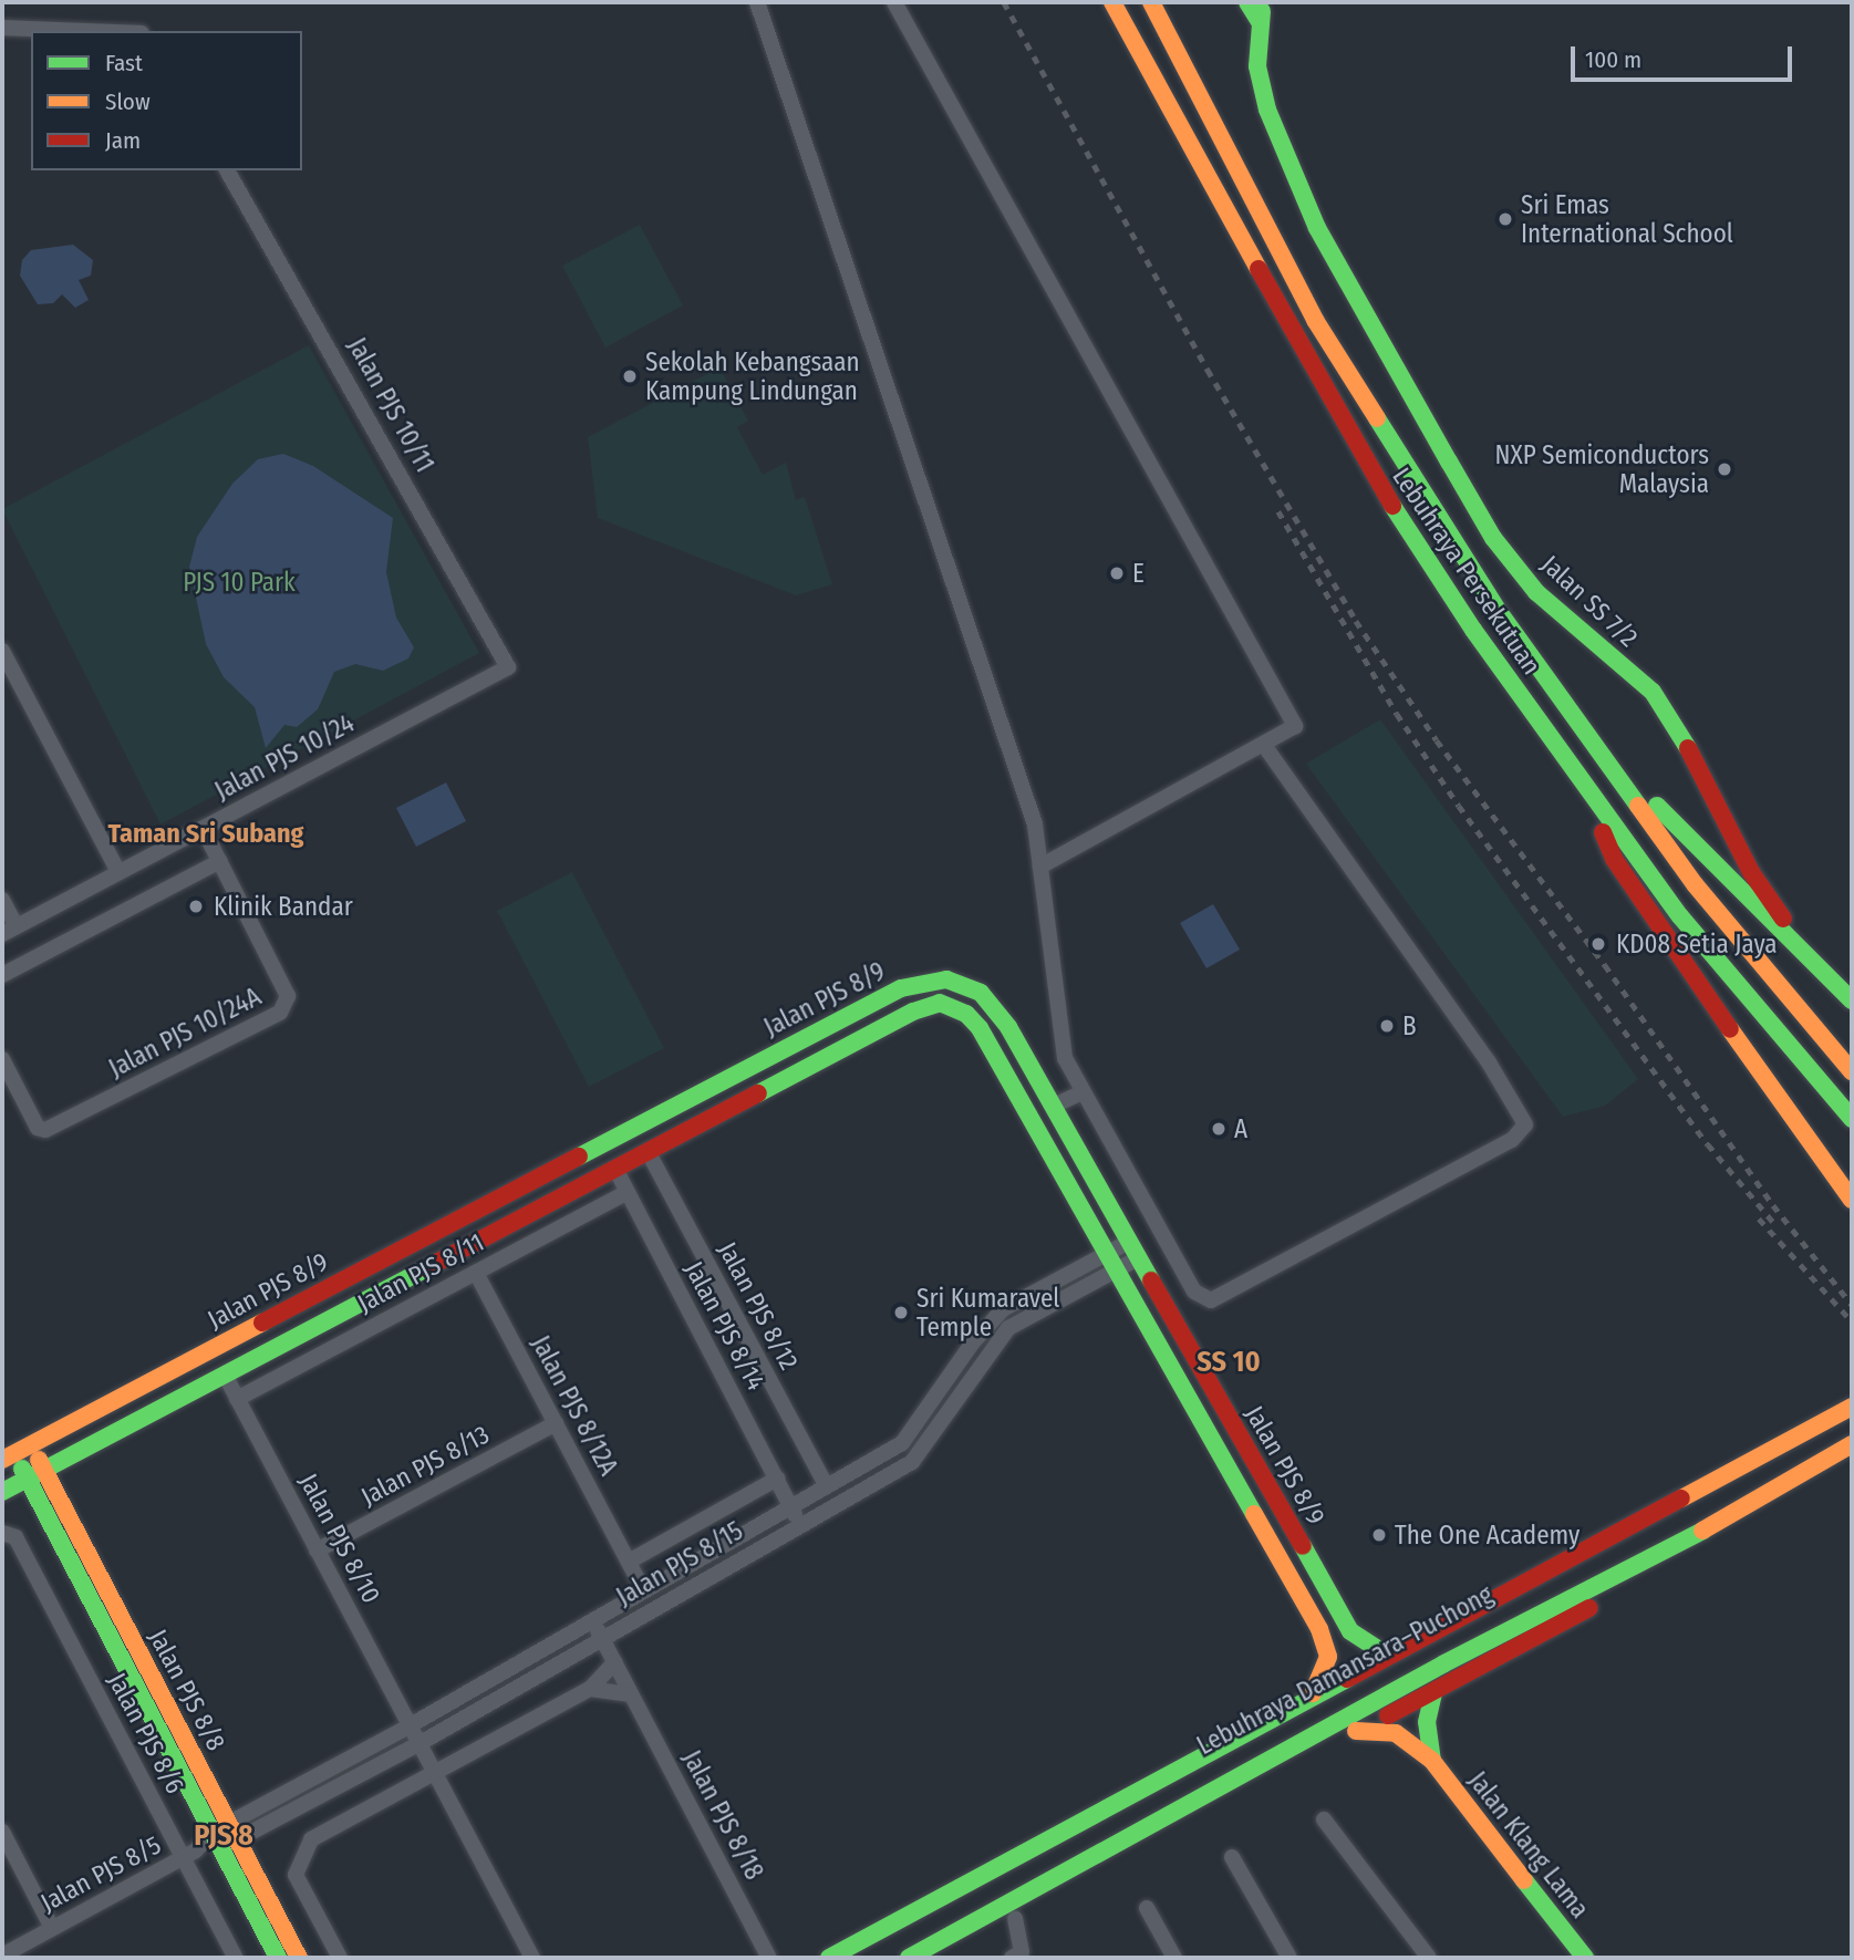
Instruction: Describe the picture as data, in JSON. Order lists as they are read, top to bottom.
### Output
{
  "streets": {
    "main road": [
      "Lebuhraya Persekutuan",
      "Jalan SS 7/2",
      "Jalan PJS 8/9",
      "Lebuhraya Damansara–Puchong",
      "Jalan PJS 8/8",
      "Jalan Klang Lama"
    ],
    "street": [
      "Jalan PJS 10/11",
      "Jalan PJS 10/24",
      "Jalan PJS 10/24A",
      "Jalan PJS 8/11",
      "Jalan PJS 8/12",
      "Jalan PJS 8/14",
      "Jalan PJS 8/12A",
      "Jalan PJS 8/13",
      "Jalan PJS 8/10",
      "Jalan PJS 8/15",
      "Jalan PJS 8/6",
      "Jalan PJS 8/18",
      "Jalan PJS 8/5"
    ]
  },
  "crossings": [
    ["Jalan PJS 10/11", "Jalan PJS 10/24"],
    ["Jalan PJS 10/24", "Jalan PJS 10/24A"],
    ["Jalan PJS 8/9", "Jalan PJS 8/12"],
    ["Jalan PJS 8/9", "Jalan PJS 8/14"],
    ["Jalan PJS 8/9", "Jalan PJS 8/10"],
    ["Jalan PJS 8/9", "Jalan PJS 8/15"],
    ["Jalan PJS 8/9", "Jalan PJS 8/8"],
    ["Jalan PJS 8/11", "Jalan PJS 8/14"],
    ["Jalan PJS 8/11", "Jalan PJS 8/12A"],
    ["Jalan PJS 8/11", "Jalan PJS 8/10"],
    ["Jalan PJS 8/12", "Jalan PJS 8/15"],
    ["Jalan PJS 8/14", "Jalan PJS 8/15"],
    ["Jalan PJS 8/12A", "Jalan PJS 8/13"],
    ["Jalan PJS 8/12A", "Jalan PJS 8/15"],
    ["Jalan PJS 8/13", "Jalan PJS 8/10"],
    ["Jalan PJS 8/10", "Jalan PJS 8/15"],
    ["Jalan PJS 8/15", "Jalan PJS 8/8"],
    ["Jalan PJS 8/15", "Jalan PJS 8/6"],
    ["Jalan PJS 8/15", "Jalan PJS 8/18"],
    ["Jalan PJS 8/15", "Jalan PJS 8/5"],
    ["Jalan PJS 8/6", "Jalan PJS 8/5"]
  ],
  "districts": ["Taman Sri Subang", "SS 10", "PJS 8"],
  "parks": ["PJS 10 Park"],
  "places": [
    "Sri Emas International School",
    "Sekolah Kebangsaan Kampung Lindungan",
    "NXP Semiconductors Malaysia",
    "E",
    "Klinik Bandar",
    "KD08 Setia Jaya",
    "B",
    "A",
    "Sri Kumaravel Temple",
    "The One Academy"
  ],
  "legend": ["Fast", "Slow", "Jam"],
  "scale_bar": "100 m"
}
